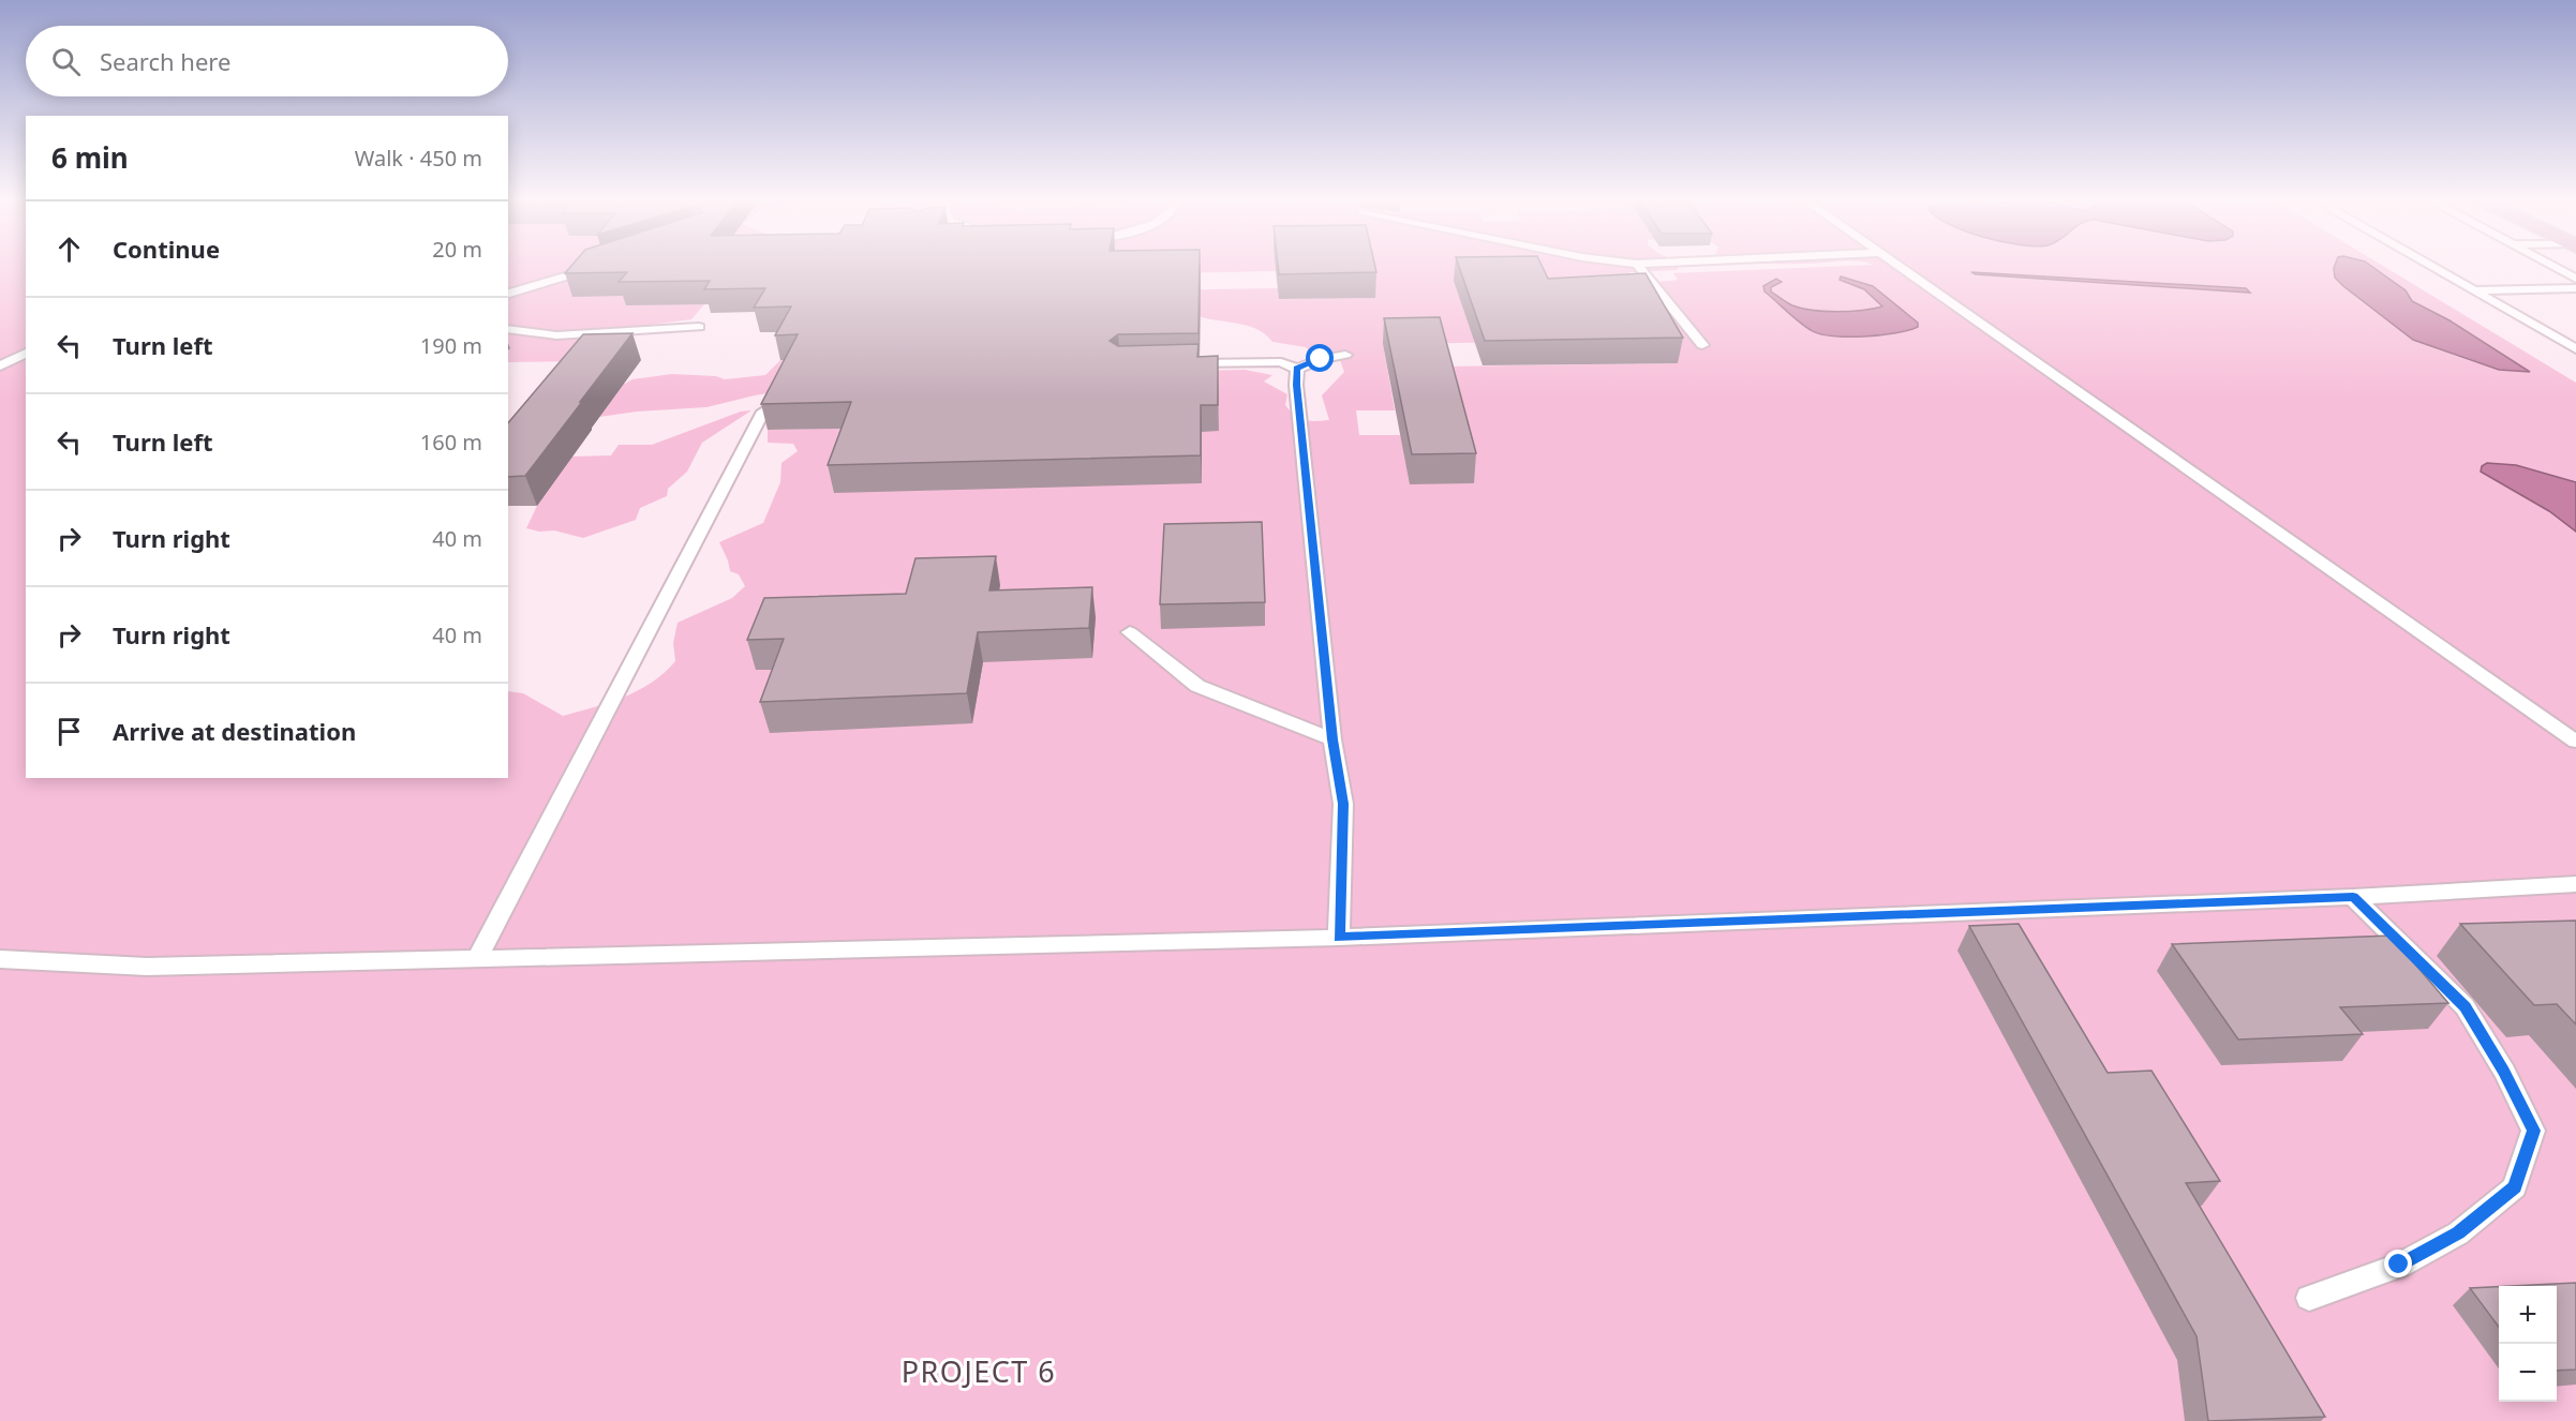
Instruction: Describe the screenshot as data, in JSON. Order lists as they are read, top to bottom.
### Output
{
  "districts": ["PROJECT 6"],
  "page": {
    "search": "Search here",
    "heading": ["6 min", "Walk · 450 m"],
    "list": [
      ["Continue", "20 m"],
      ["Turn left", "190 m"],
      ["Turn left", "160 m"],
      ["Turn right", "40 m"],
      ["Turn right", "40 m"],
      "Arrive at destination"
    ],
    "map_buttons": ["+", "−"]
  }
}
